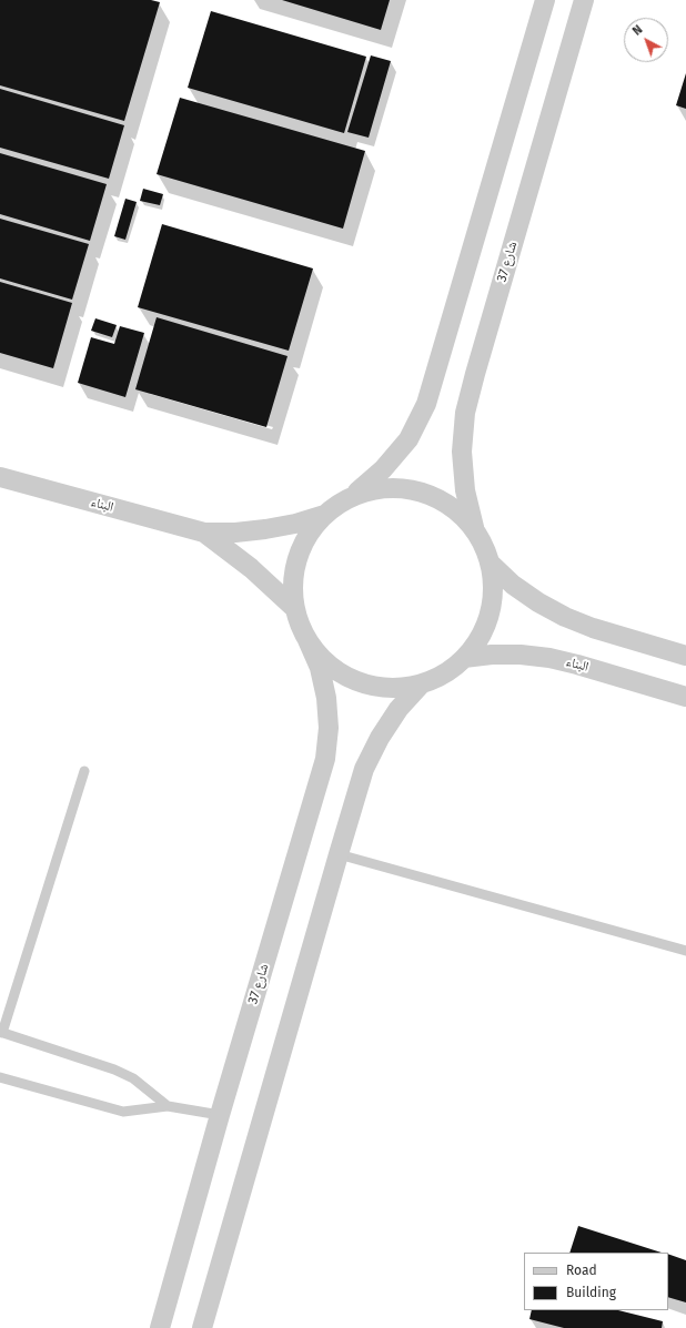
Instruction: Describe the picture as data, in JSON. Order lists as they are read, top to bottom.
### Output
{
  "streets": {
    "street": ["شارع 37", "البناء"]
  },
  "legend": ["Road", "Building"],
  "north": "top left"
}
